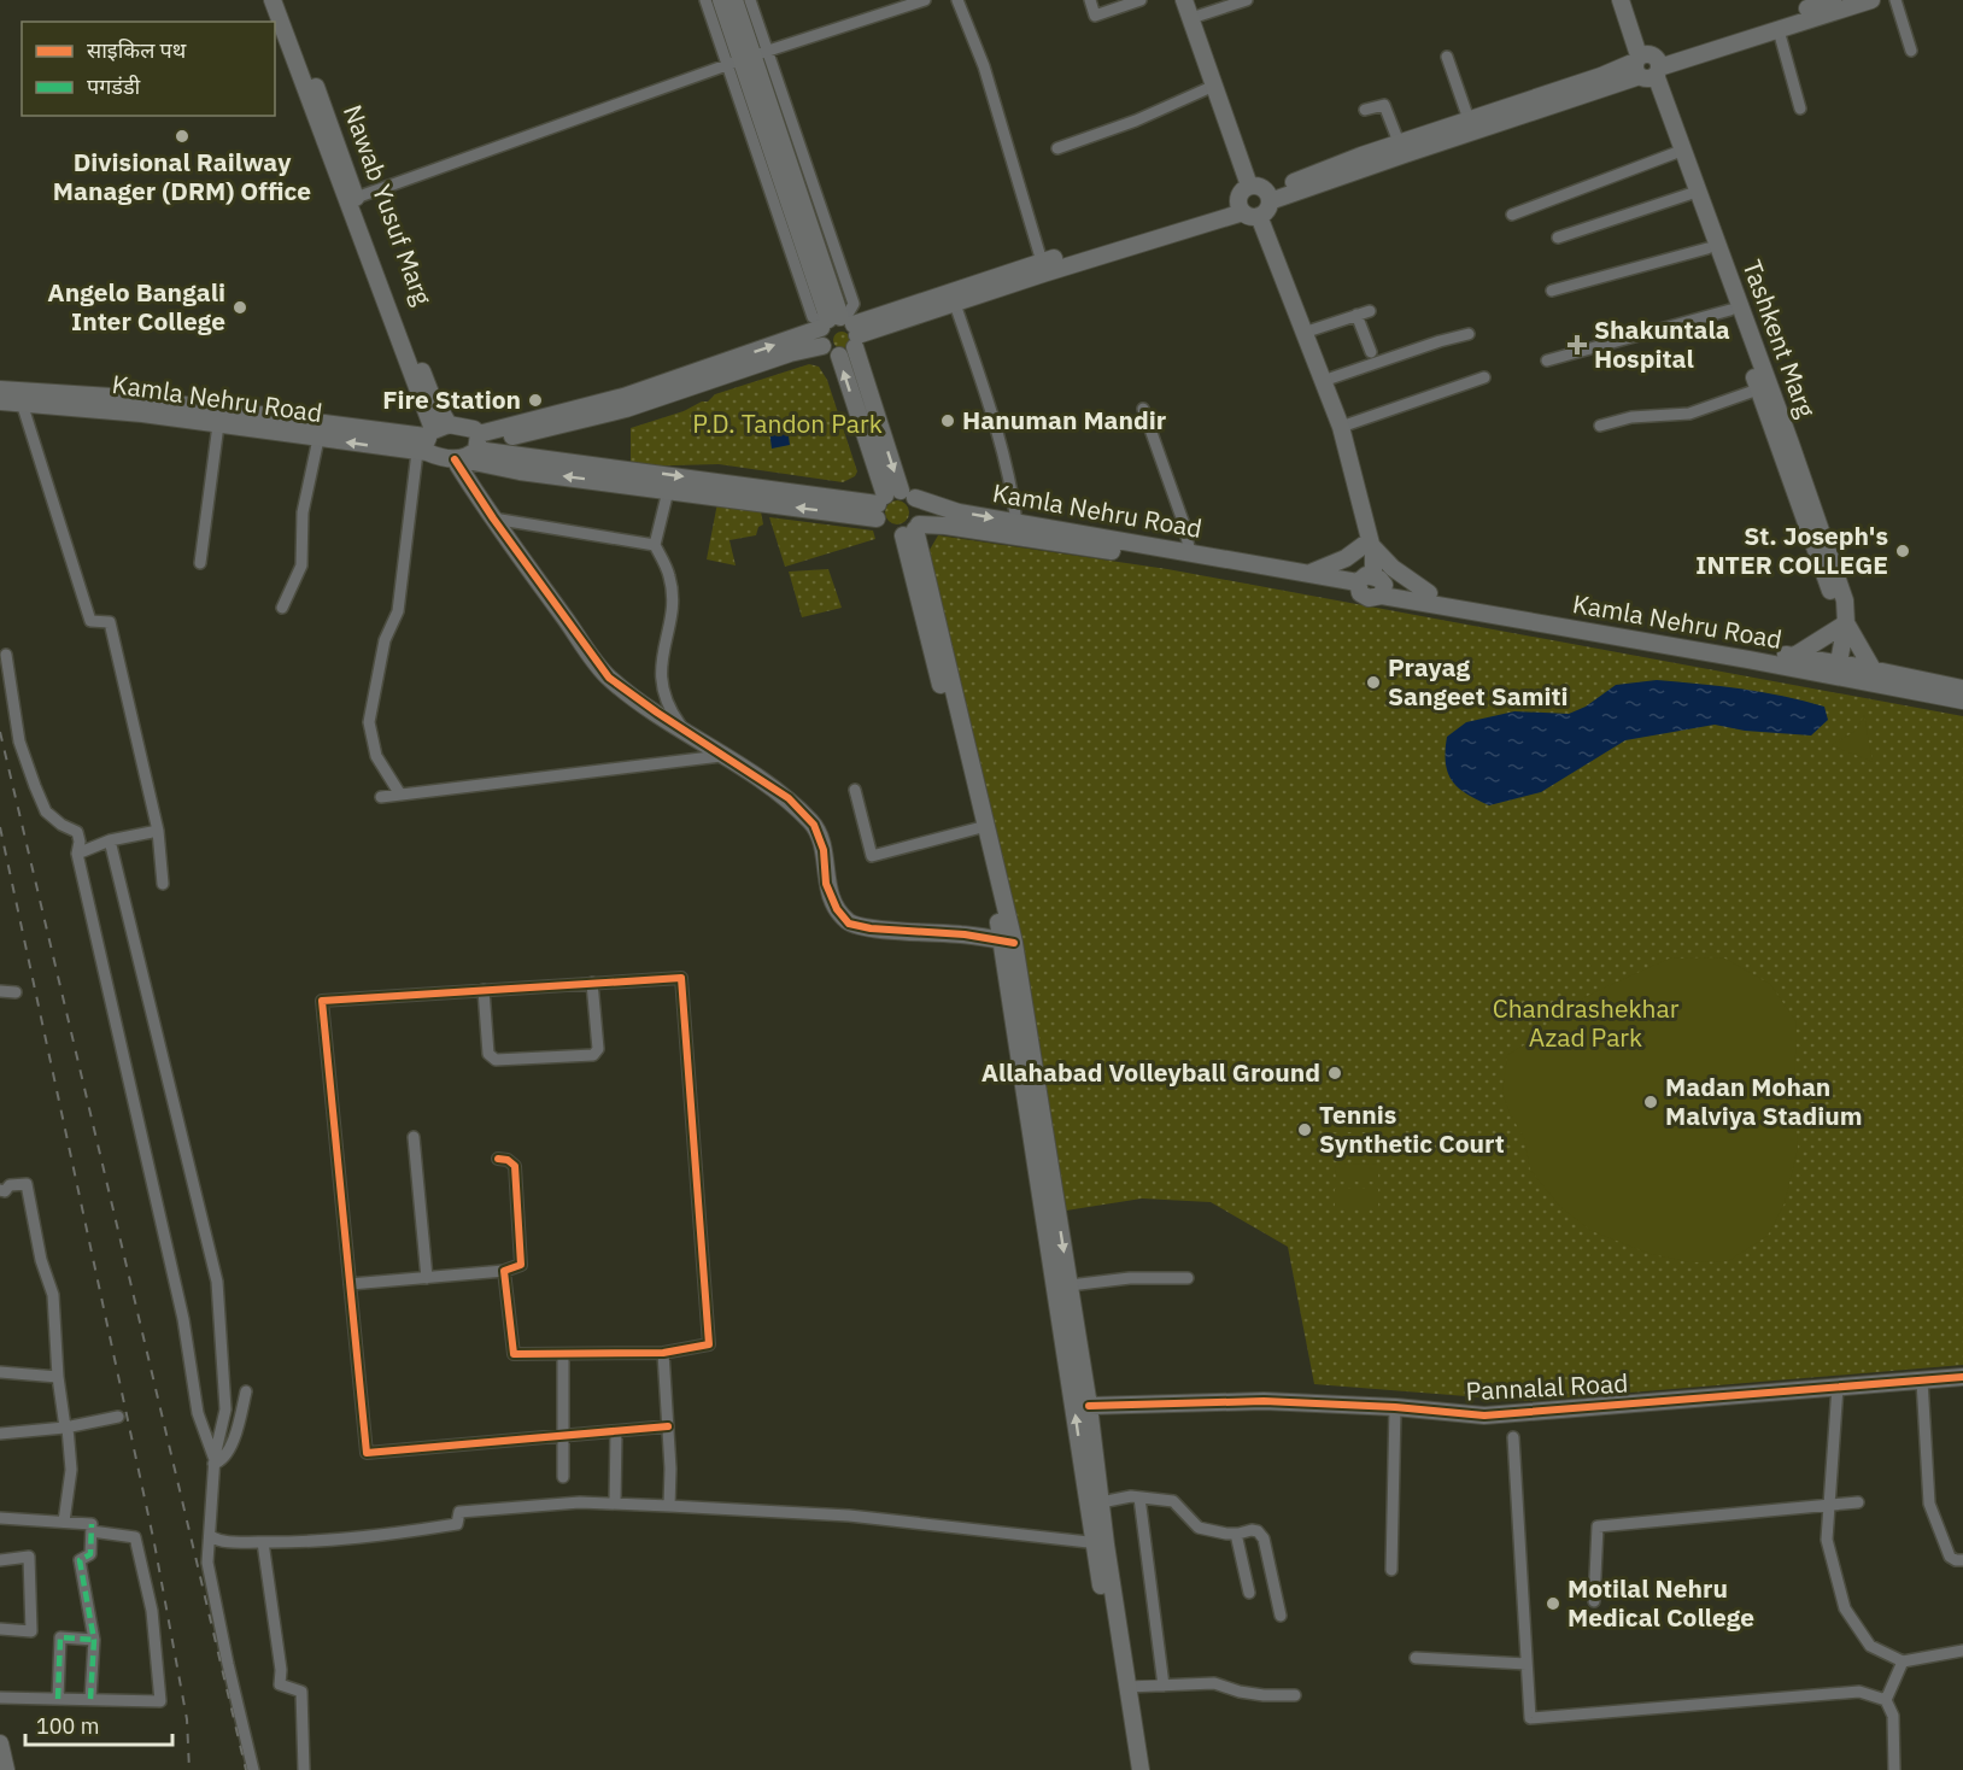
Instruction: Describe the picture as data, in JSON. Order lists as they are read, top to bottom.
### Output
{
  "streets": {
    "main road": [
      "Nawab Yusuf Marg",
      "Tashkent Marg",
      "Kamla Nehru Road",
      "Pannalal Road"
    ]
  },
  "crossings": [
    ["Nawab Yusuf Marg", "Kamla Nehru Road"],
    ["Tashkent Marg", "Kamla Nehru Road"]
  ],
  "parks": ["P.D. Tandon Park", "Chandrashekhar Azad Park"],
  "places": {
    "other": [
      "Divisional Railway Manager (DRM) Office",
      "Angelo Bangali Inter College",
      "Fire Station",
      "Hanuman Mandir",
      "St. Joseph's INTER COLLEGE",
      "Prayag Sangeet Samiti",
      "Allahabad Volleyball Ground",
      "Madan Mohan Malviya Stadium",
      "Tennis Synthetic Court",
      "Motilal Nehru Medical College"
    ],
    "health": ["Shakuntala Hospital"]
  },
  "legend": ["साइकिल पथ", "पगडंडी"],
  "scale_bar": "100 m"
}
